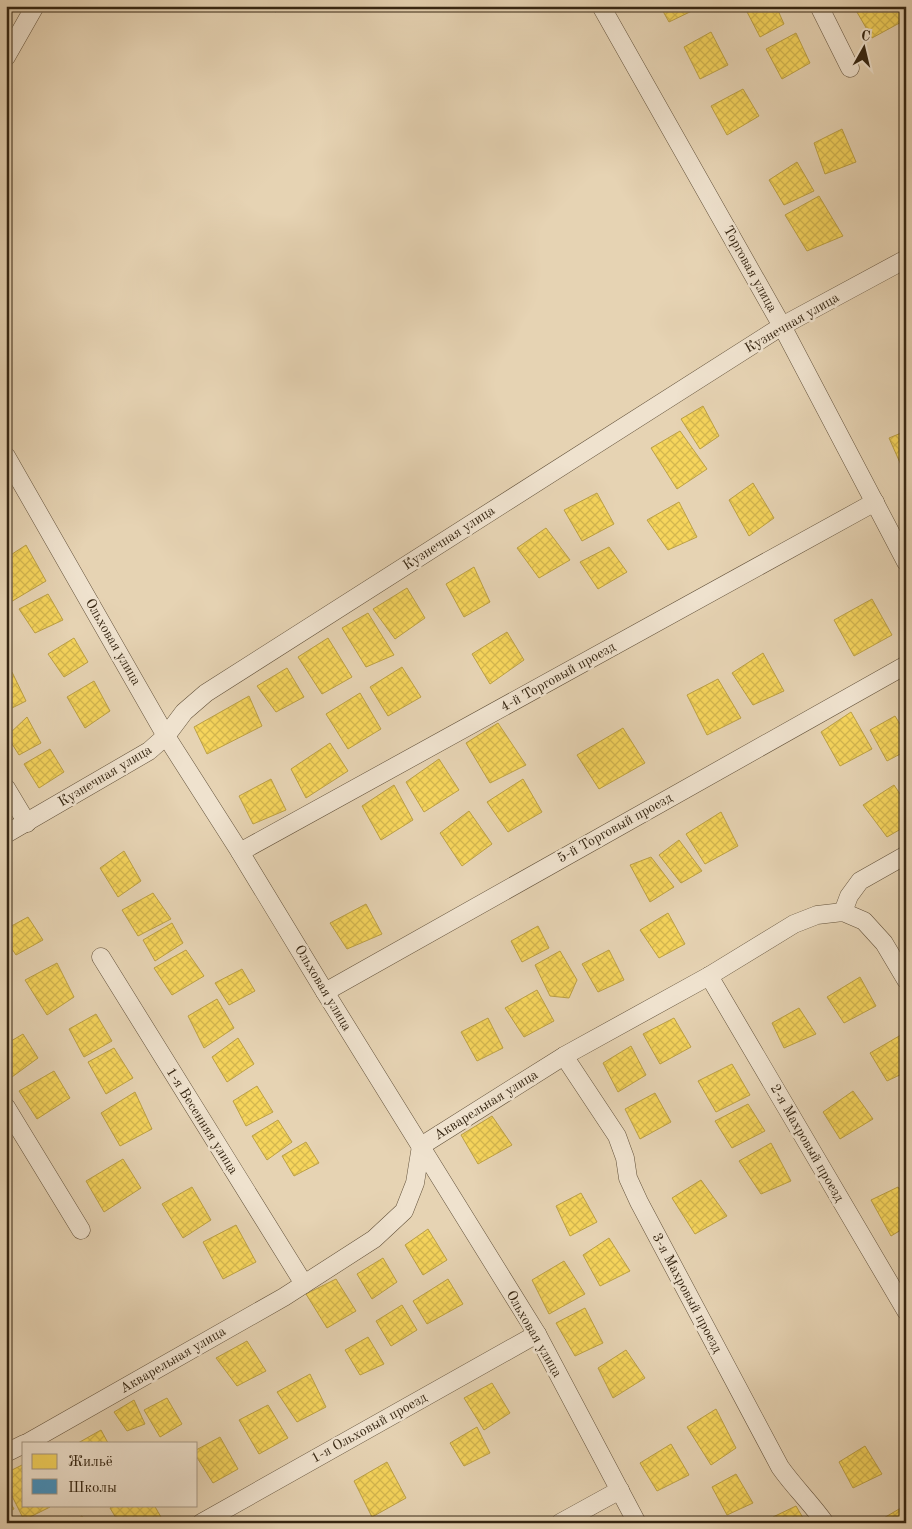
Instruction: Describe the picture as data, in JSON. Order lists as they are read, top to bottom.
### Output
{
  "streets": {
    "street": [
      "Торговая улица",
      "Кузнечная улица",
      "Ольховая улица",
      "4-й Торговый проезд",
      "5-й Торговый проезд",
      "Акварельная улица",
      "1-я Весенняя улица",
      "2-я Махровый проезд",
      "3-я Махровый проезд",
      "1-я Ольховый проезд"
    ]
  },
  "crossings": [
    ["Торговая улица", "Кузнечная улица"],
    ["Торговая улица", "4-й Торговый проезд"],
    ["Кузнечная улица", "Ольховая улица"],
    ["Ольховая улица", "4-й Торговый проезд"],
    ["Ольховая улица", "5-й Торговый проезд"],
    ["Ольховая улица", "Акварельная улица"],
    ["Ольховая улица", "1-я Ольховый проезд"],
    ["Акварельная улица", "1-я Весенняя улица"],
    ["Акварельная улица", "2-я Махровый проезд"],
    ["Акварельная улица", "3-я Махровый проезд"]
  ],
  "legend": ["Жильё", "Школы"],
  "north": "top"
}
